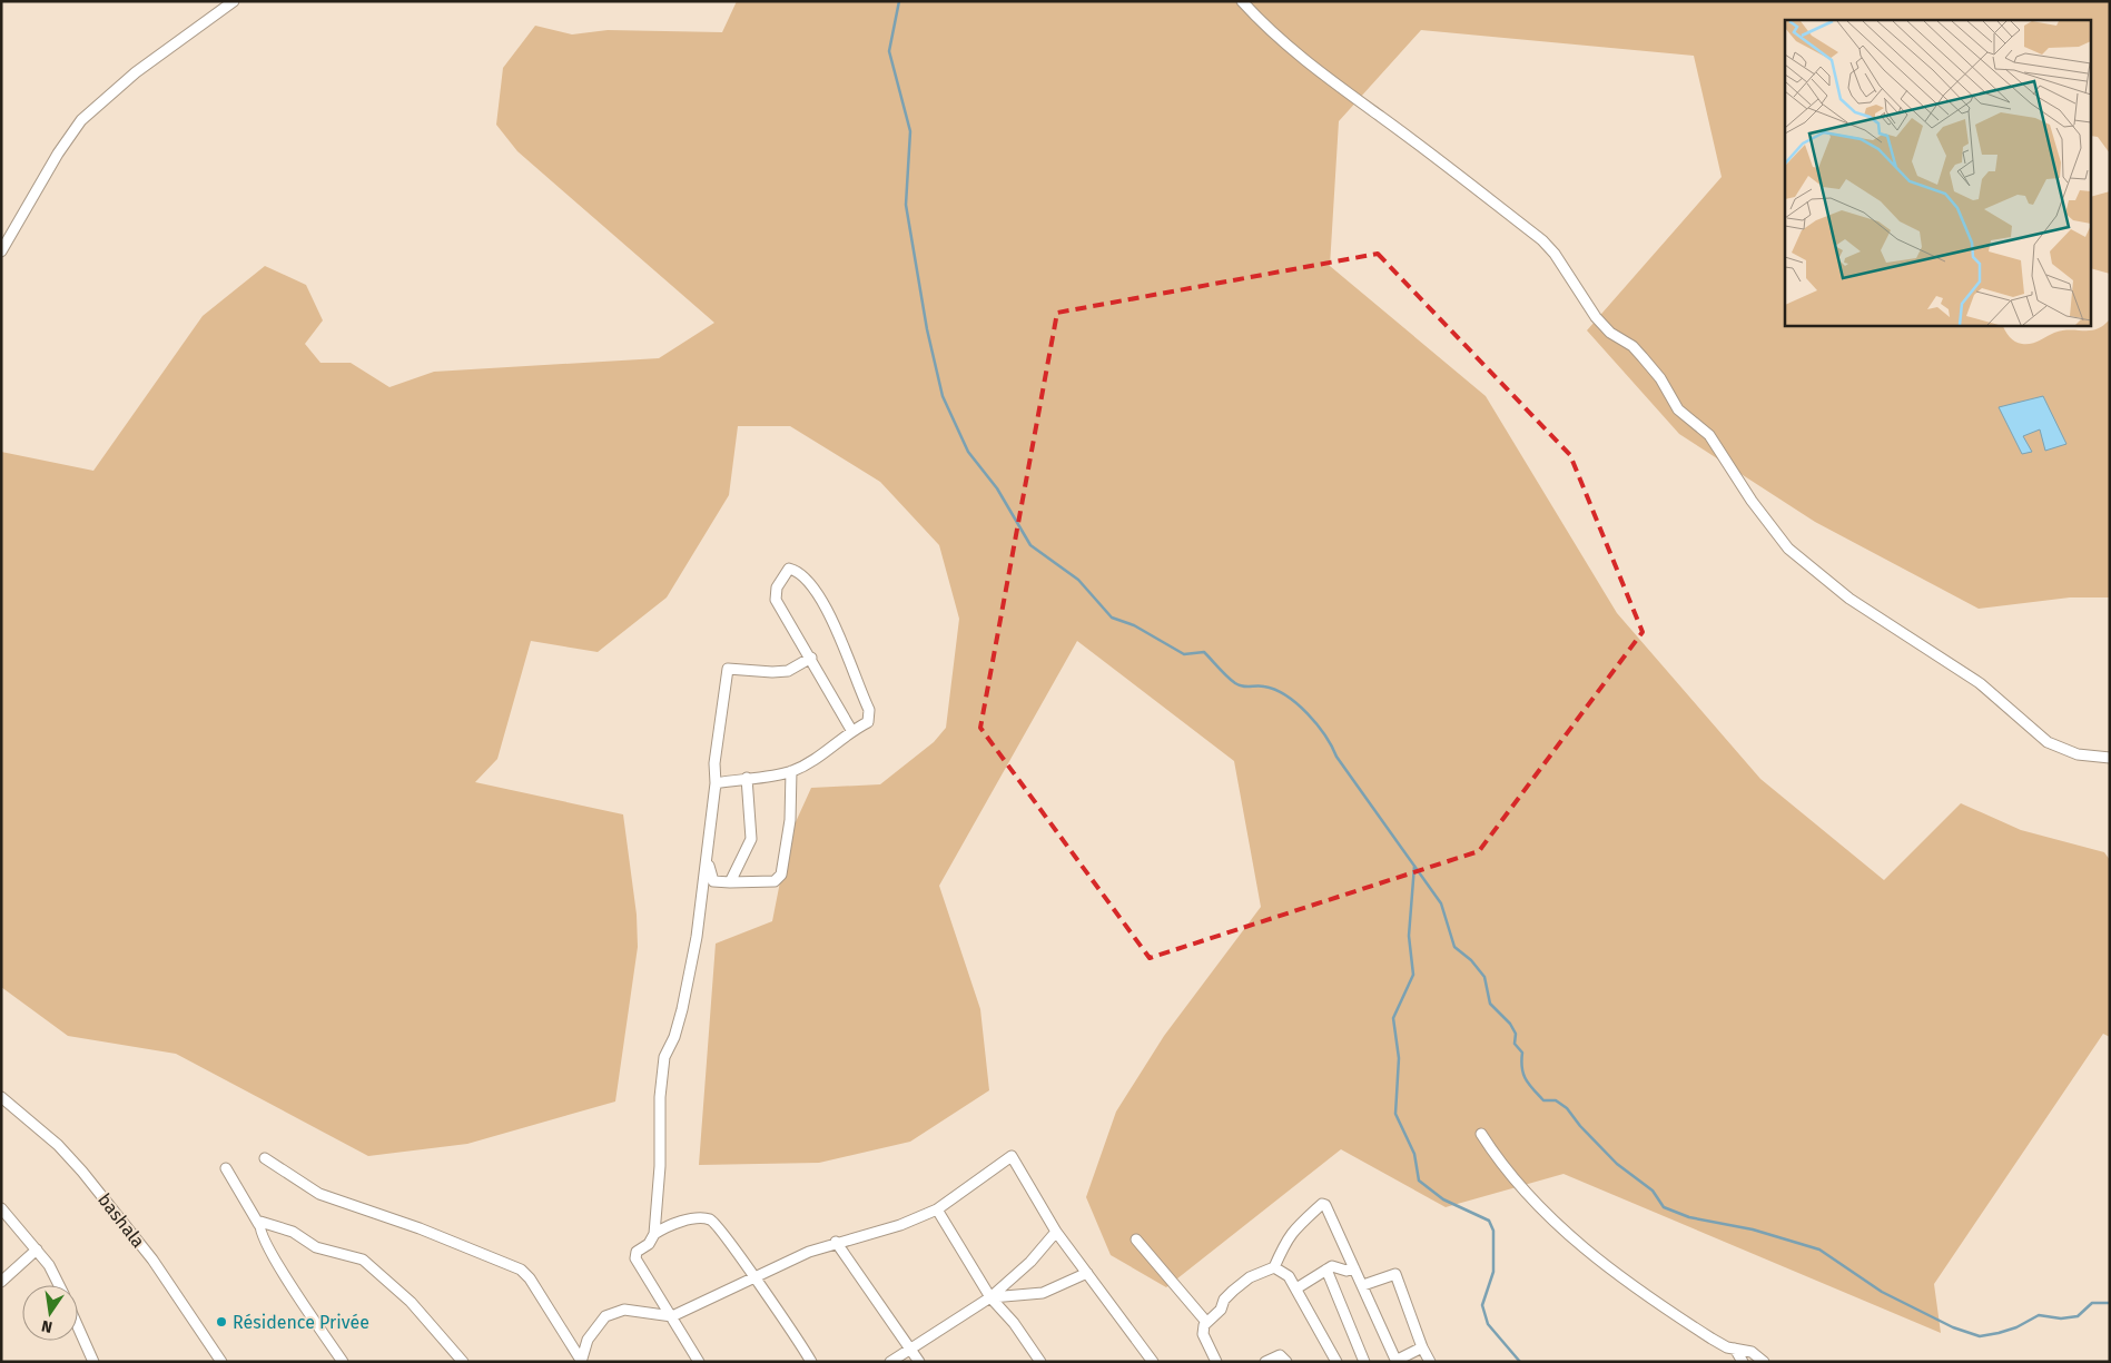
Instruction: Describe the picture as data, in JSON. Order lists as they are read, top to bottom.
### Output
{
  "streets": {
    "street": ["bashala"]
  },
  "places": ["Résidence Privée"],
  "north": "bottom"
}
